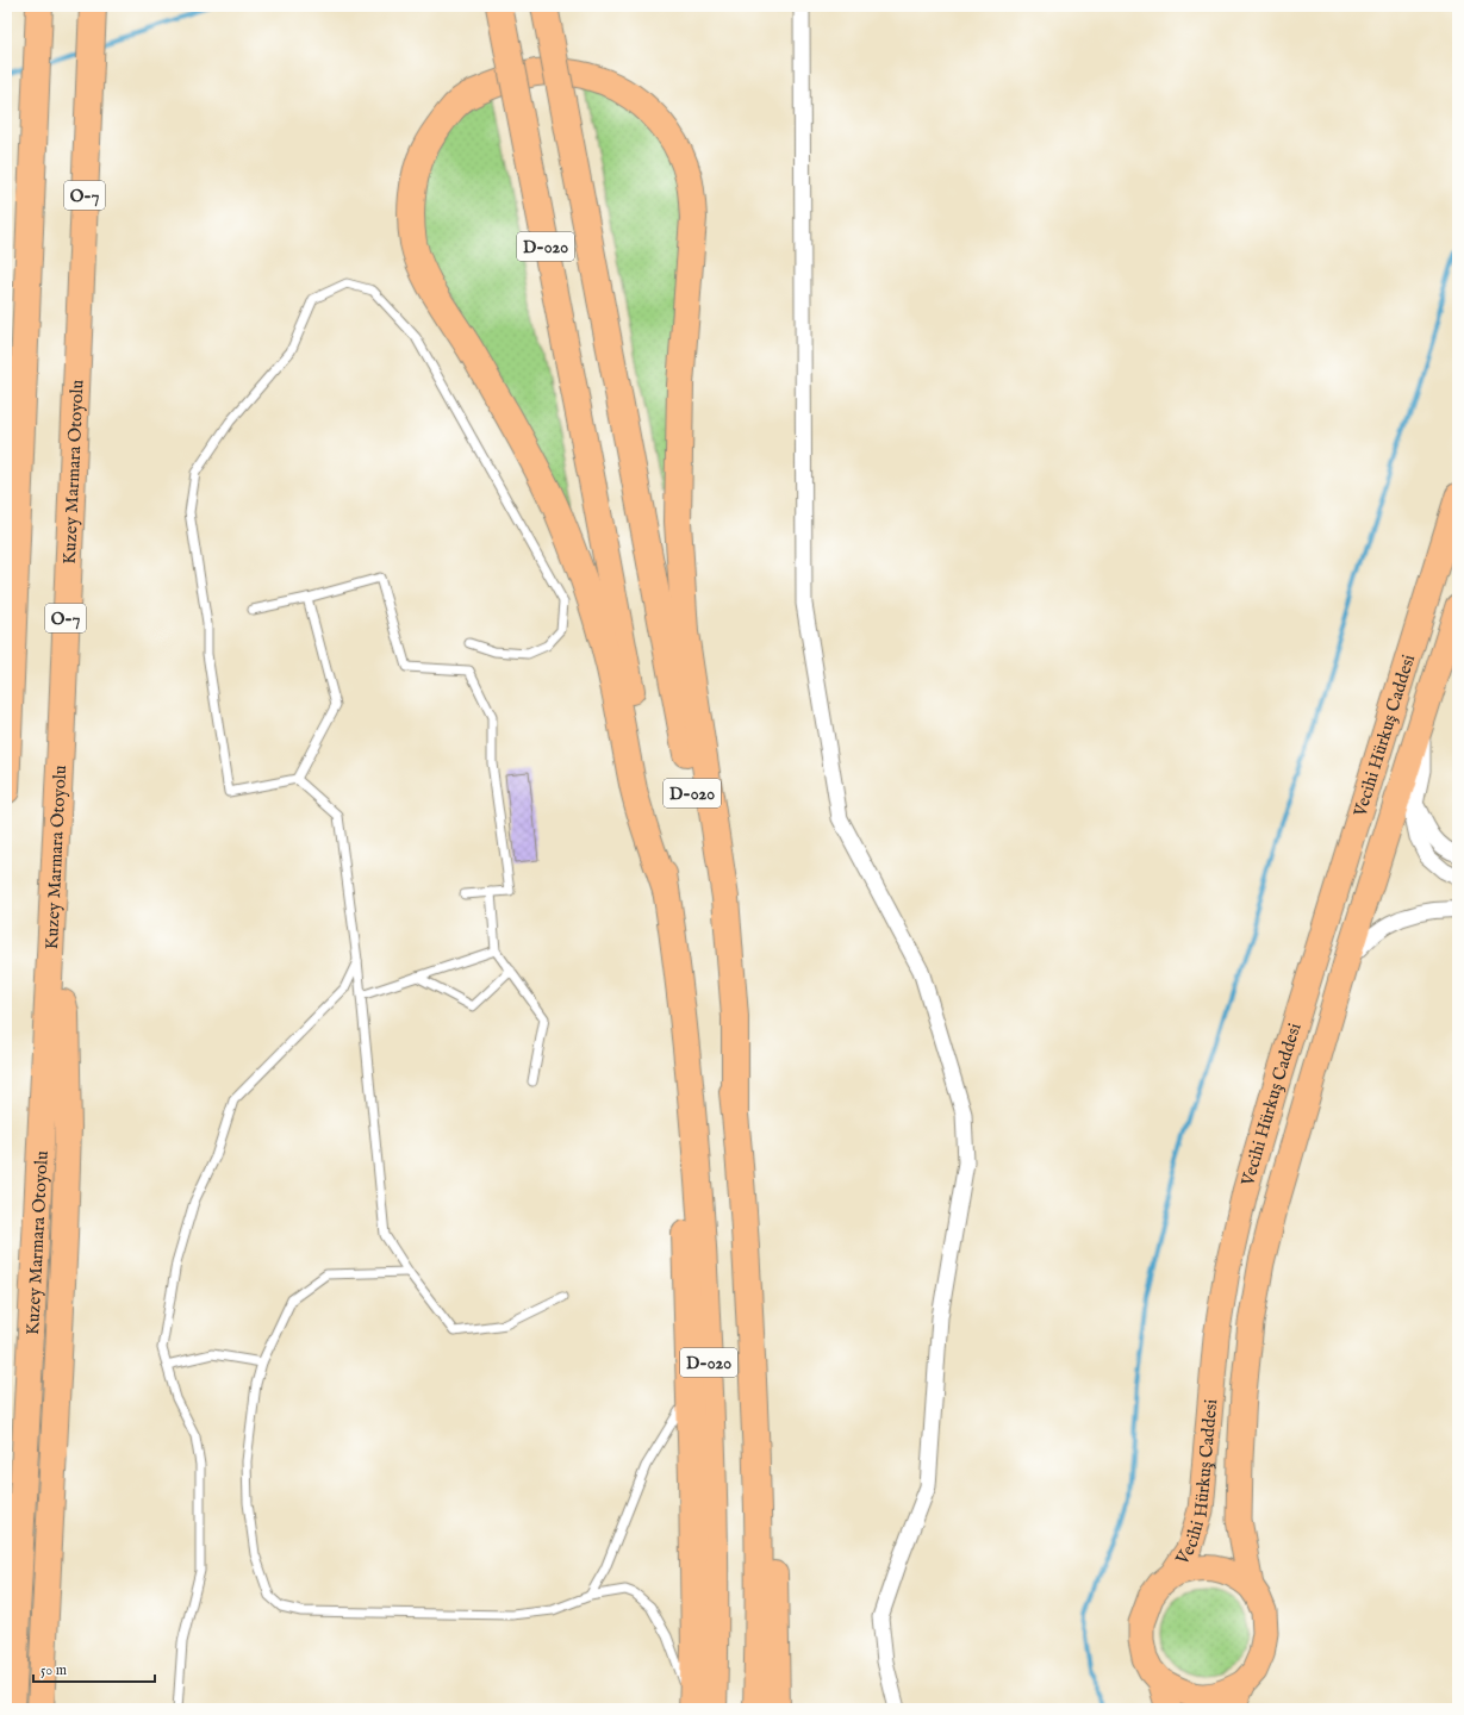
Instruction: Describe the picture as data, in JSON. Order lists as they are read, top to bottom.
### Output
{
  "streets": {
    "highway": ["O-7", "D-020", "Kuzey Marmara Otoyolu"],
    "main road": ["Vecihi Hürkuş Caddesi"]
  },
  "scale_bar": "50 m"
}
